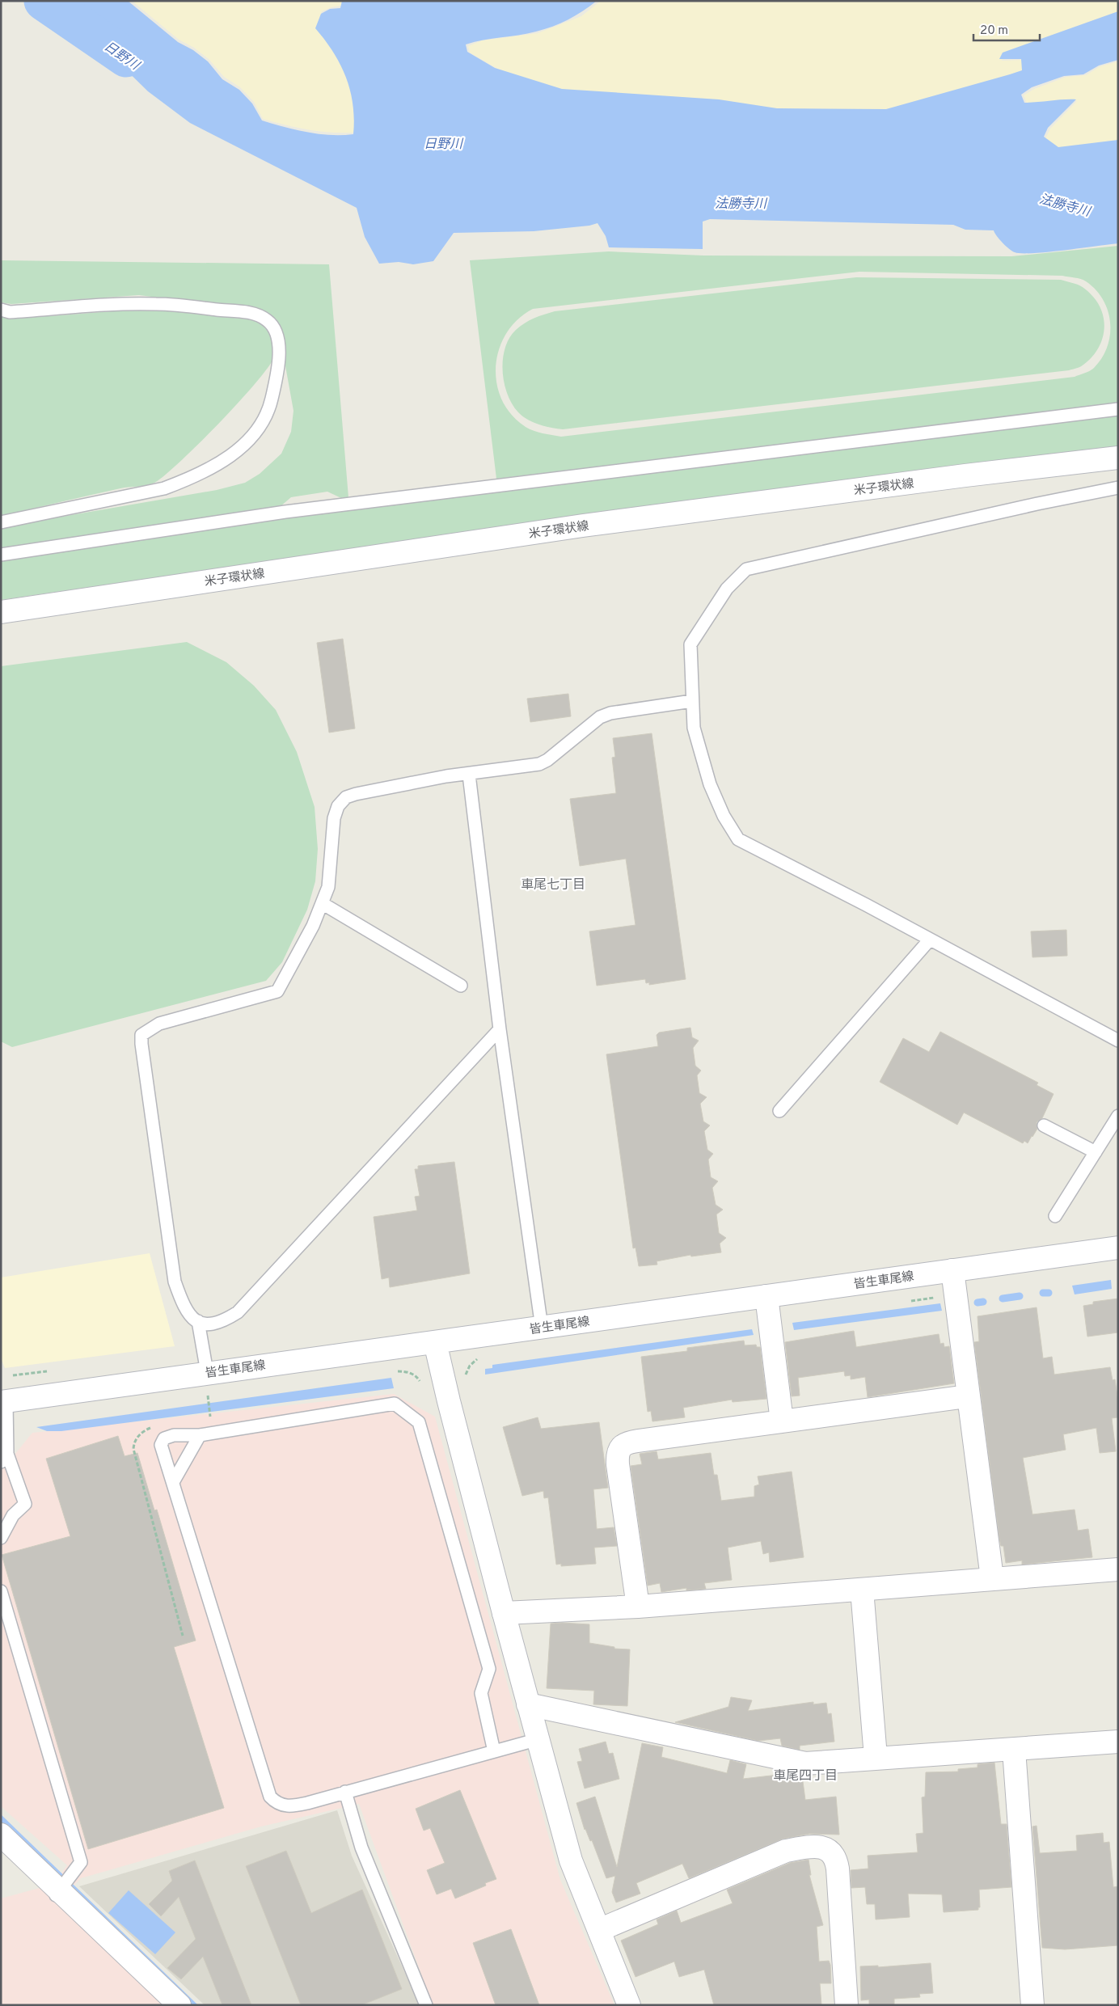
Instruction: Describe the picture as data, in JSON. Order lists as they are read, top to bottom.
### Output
{
  "streets": {
    "street": ["米子環状線", "皆生車尾線"]
  },
  "districts": ["車尾七丁目", "車尾四丁目"],
  "water": ["日野川", "法勝寺川"],
  "scale_bar": "20 m"
}
